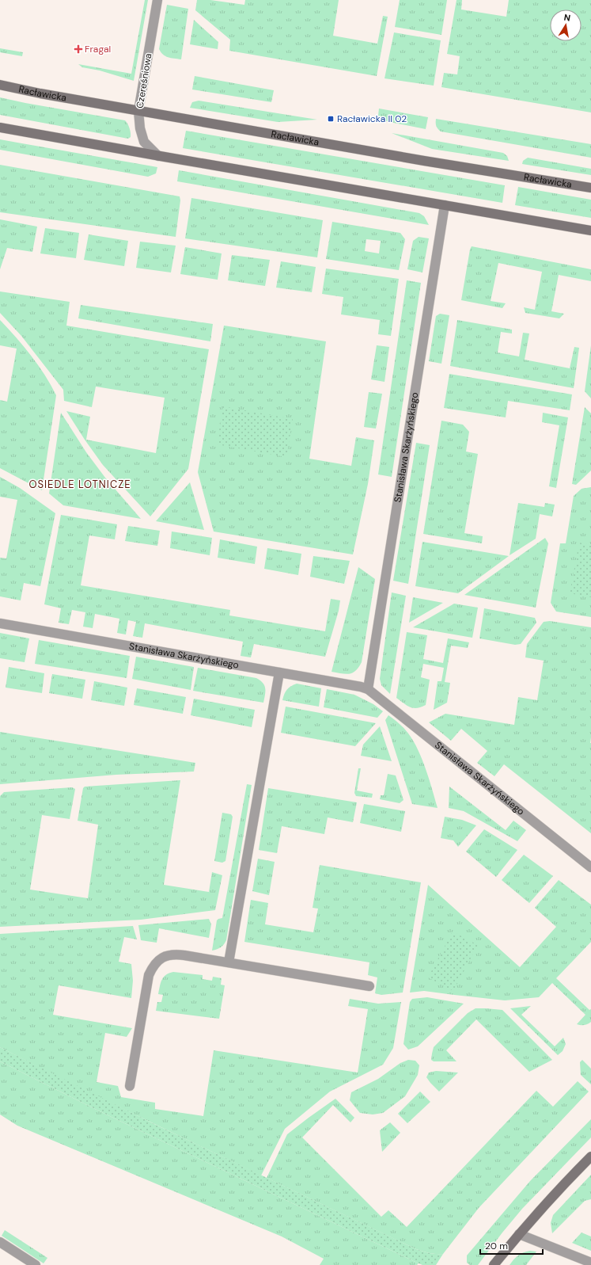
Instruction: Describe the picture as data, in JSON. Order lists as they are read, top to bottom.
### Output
{
  "streets": {
    "street": ["Czereśniowa", "Racławicka", "Stanisława Skarżyńskiego"]
  },
  "crossings": [
    ["Czereśniowa", "Racławicka"]
  ],
  "districts": ["OSIEDLE LOTNICZE"],
  "places": {
    "health": ["Fragal"],
    "transit": ["Racławicka II 02"]
  },
  "scale_bar": "20 m",
  "north": "top"
}
